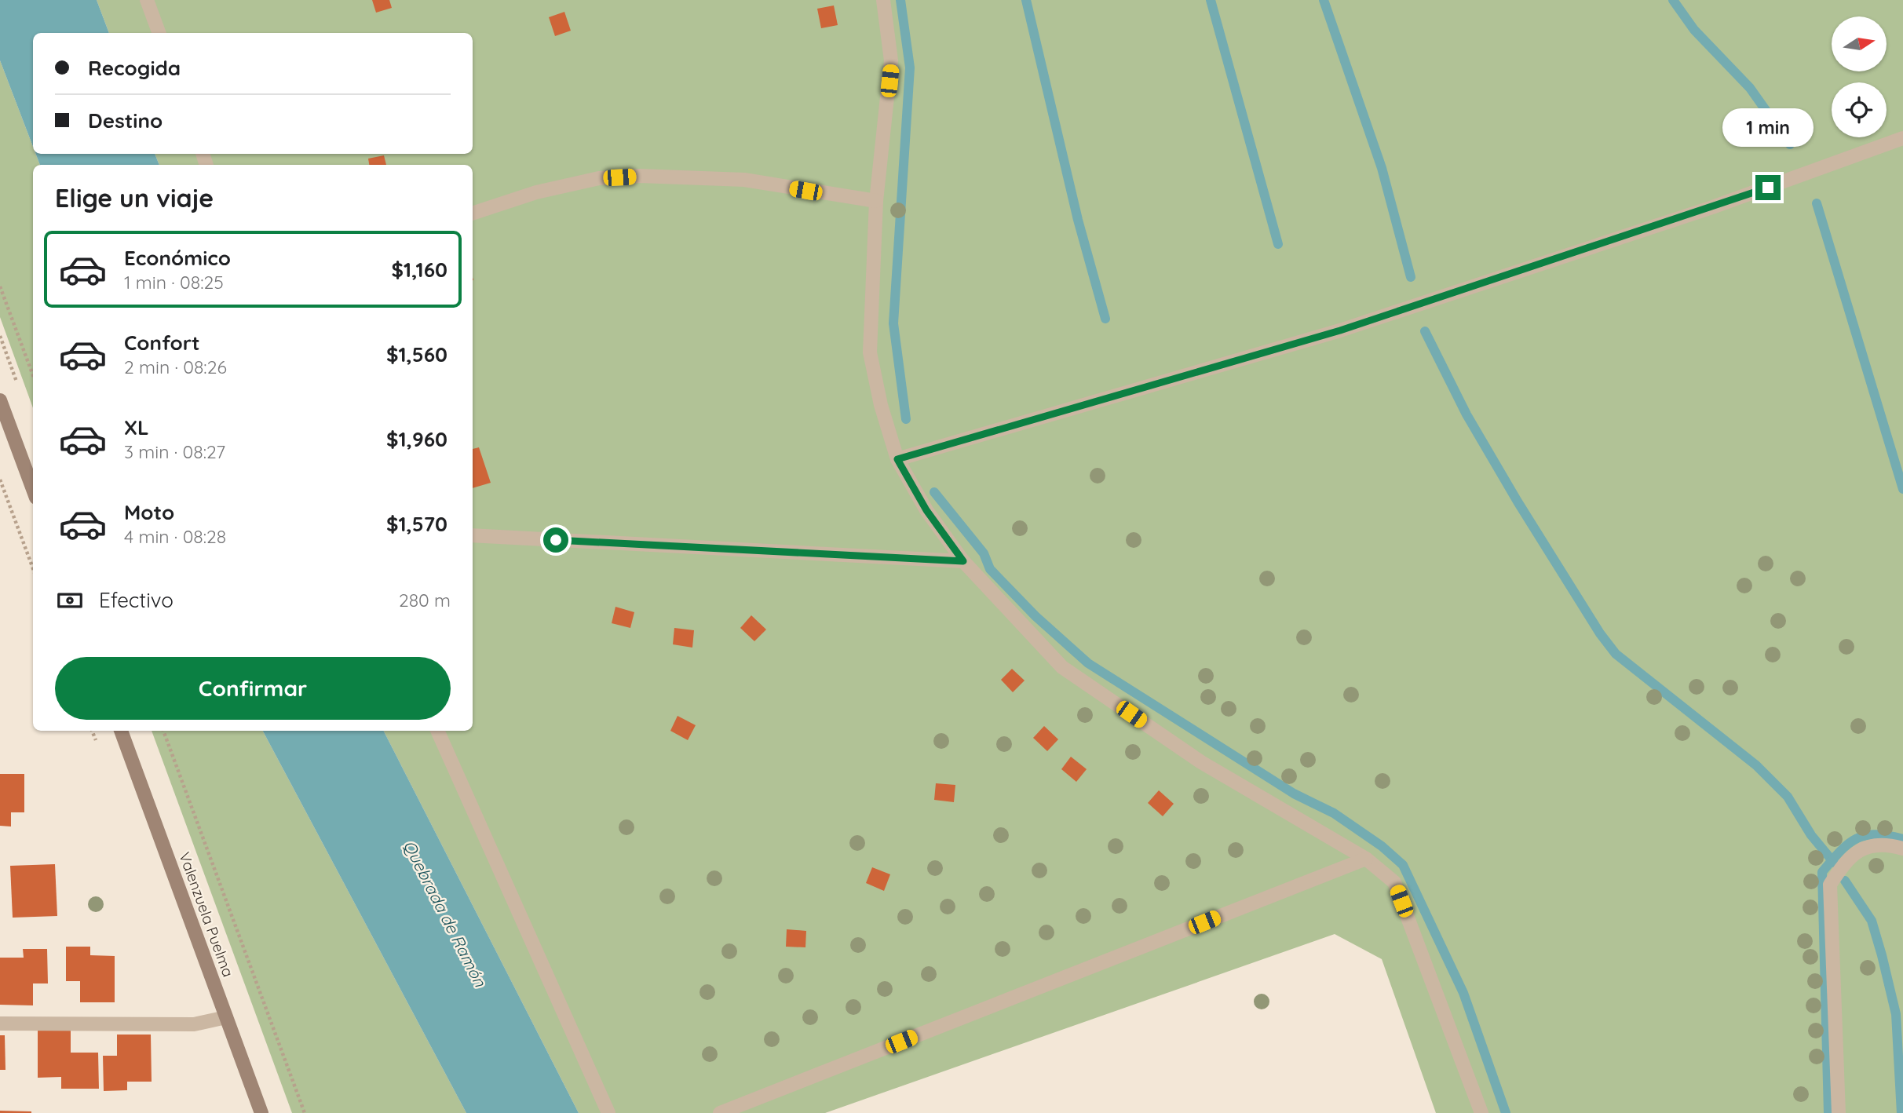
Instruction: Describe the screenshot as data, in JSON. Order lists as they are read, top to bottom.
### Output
{
  "streets": {
    "main road": ["Valenzuela Puelma"]
  },
  "water": ["Quebrada de Ramón"],
  "north": "right",
  "page": {
    "banner": ["Recogida", "Destino"],
    "bubble": "1 min",
    "heading": "Elige un viaje",
    "list": [
      {
        "name": "Económico",
        "note": "1 min · 08:25",
        "value": "$1,160"
      },
      {
        "name": "Confort",
        "note": "2 min · 08:26",
        "value": "$1,560"
      },
      {
        "name": "XL",
        "note": "3 min · 08:27",
        "value": "$1,960"
      },
      {
        "name": "Moto",
        "note": "4 min · 08:28",
        "value": "$1,570"
      }
    ],
    "pay": ["Efectivo", "280 m"],
    "buttons": "Confirmar"
  }
}
